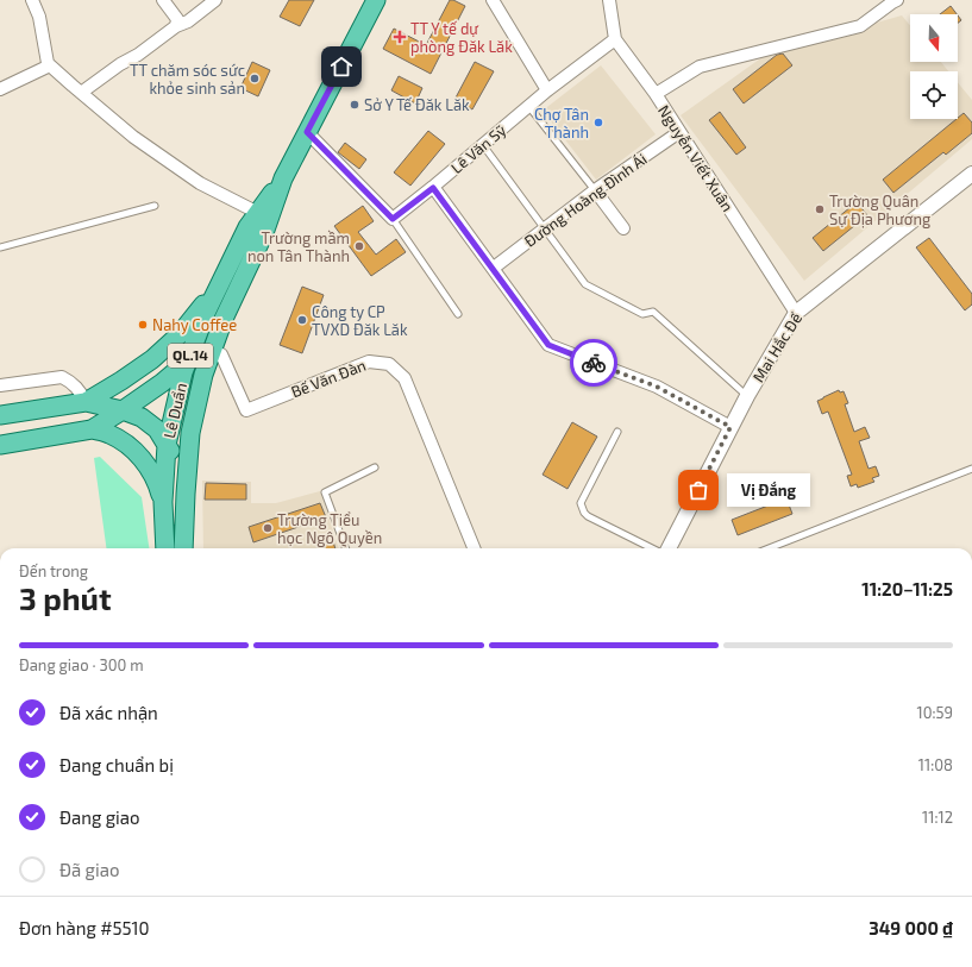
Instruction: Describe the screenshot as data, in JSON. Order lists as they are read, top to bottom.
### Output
{
  "streets": {
    "main road": ["QL.14", "Lê Duẩn"],
    "street": [
      "Lê Văn Sỹ",
      "Nguyễn Viết Xuân",
      "Đường Hoàng Đình Ái",
      "Mai Hắc Đế",
      "Bế Văn Đàn"
    ]
  },
  "crossings": [
    ["Lê Văn Sỹ", "Nguyễn Viết Xuân"],
    ["Nguyễn Viết Xuân", "Đường Hoàng Đình Ái"],
    ["Nguyễn Viết Xuân", "Mai Hắc Đế"],
    ["Bế Văn Đàn", "Lê Duẩn"]
  ],
  "places": {
    "health": ["TT Y tế dự phòng Đăk Lăk"],
    "other": [
      "TT chăm sóc sức khỏe sinh sản",
      "Sở Y Tế Đăk Lăk",
      "Chợ Tân Thành",
      "Trường Quân Sự Địa Phương",
      "Trường mầm non Tân Thành",
      "Công ty CP TVXD Đăk Lăk",
      "Nahy Coffee",
      "Vị Đắng",
      "Trường Tiểu học Ngô Quyền"
    ]
  },
  "north": "bottom",
  "page": {
    "bubble": "Vị Đắng",
    "heading": ["3 phút", "Đến trong", "11:20–11:25"],
    "panel": ["Đơn hàng #5510", "349 000 ₫"],
    "bar": "Đang giao · 300 m",
    "list": [
      ["Đã xác nhận", "10:59"],
      ["Đang chuẩn bị", "11:08"],
      ["Đang giao", "11:12"],
      "Đã giao"
    ]
  }
}
